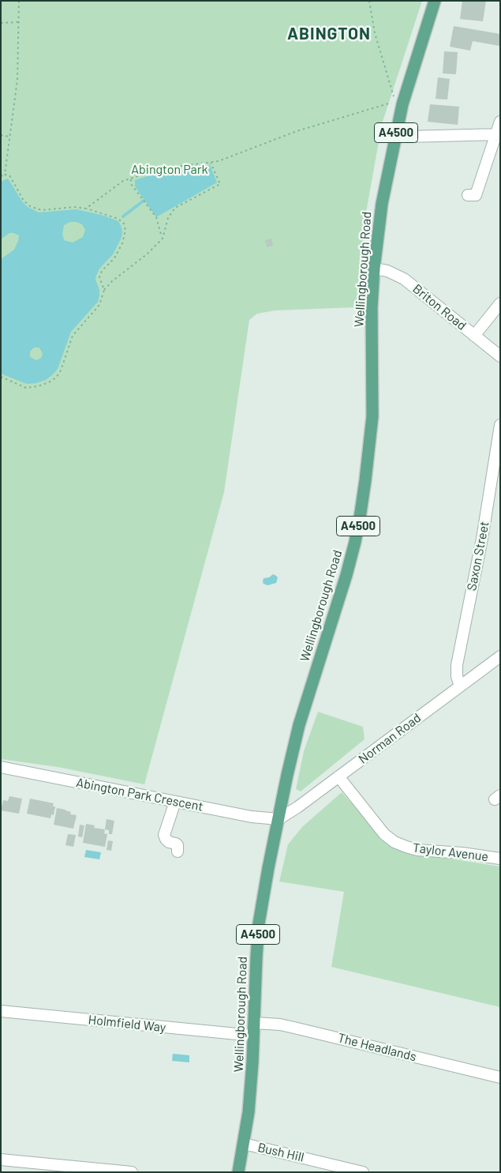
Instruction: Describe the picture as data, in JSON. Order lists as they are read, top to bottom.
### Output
{
  "streets": {
    "main road": ["A4500", "Wellingborough Road"],
    "street": [
      "Briton Road",
      "Saxon Street",
      "Norman Road",
      "Abington Park Crescent",
      "Taylor Avenue",
      "Holmfield Way",
      "The Headlands",
      "Bush Hill"
    ]
  },
  "crossings": [
    ["Wellingborough Road", "Briton Road"],
    ["Wellingborough Road", "Norman Road"],
    ["Wellingborough Road", "Abington Park Crescent"],
    ["Wellingborough Road", "Holmfield Way"],
    ["Wellingborough Road", "The Headlands"],
    ["Wellingborough Road", "Bush Hill"],
    ["Saxon Street", "Norman Road"],
    ["Norman Road", "Abington Park Crescent"],
    ["Norman Road", "Taylor Avenue"]
  ],
  "districts": ["ABINGTON"],
  "parks": ["Abington Park"]
}
